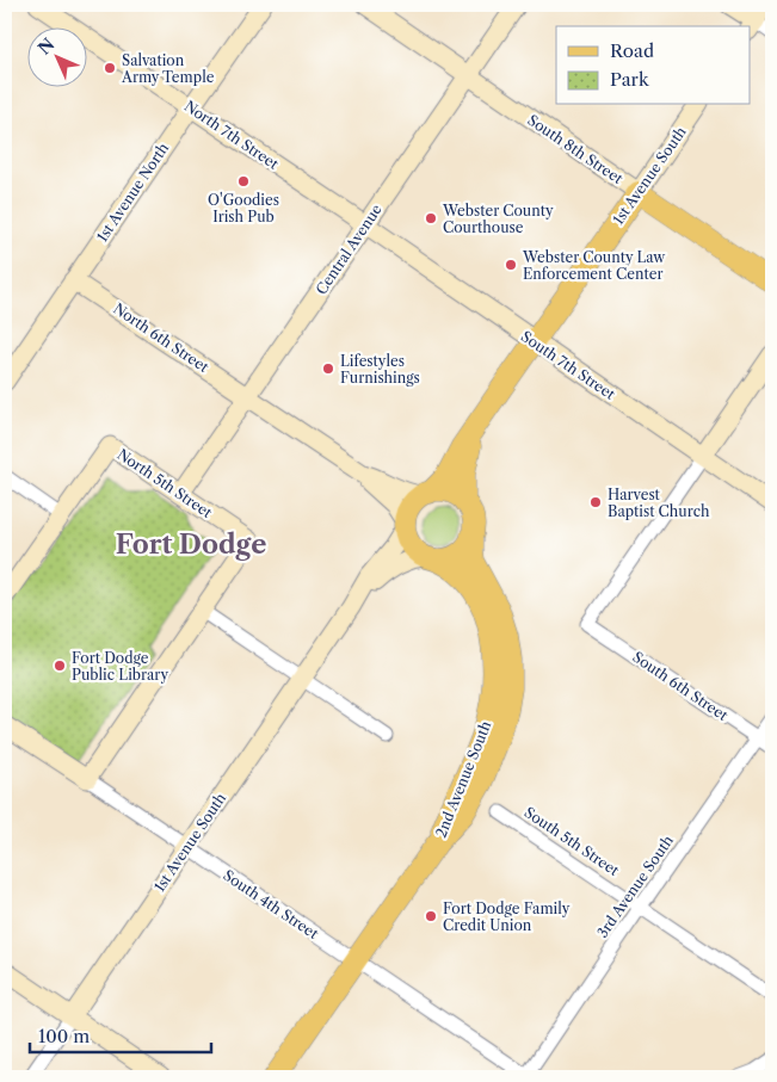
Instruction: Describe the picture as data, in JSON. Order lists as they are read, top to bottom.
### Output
{
  "streets": {
    "main road": [
      "North 7th Street",
      "South 8th Street",
      "1st Avenue South",
      "1st Avenue North",
      "Central Avenue",
      "North 6th Street",
      "South 7th Street",
      "North 5th Street",
      "2nd Avenue South",
      "South 4th Street"
    ],
    "street": ["South 6th Street", "South 5th Street", "3rd Avenue South"]
  },
  "crossings": [
    ["North 7th Street", "1st Avenue North"],
    ["North 7th Street", "Central Avenue"],
    ["North 7th Street", "South 7th Street"],
    ["South 8th Street", "1st Avenue South"],
    ["South 8th Street", "Central Avenue"],
    ["1st Avenue South", "South 7th Street"],
    ["1st Avenue South", "2nd Avenue South"],
    ["1st Avenue South", "South 4th Street"],
    ["1st Avenue North", "North 6th Street"],
    ["Central Avenue", "North 6th Street"],
    ["Central Avenue", "South 7th Street"],
    ["Central Avenue", "North 5th Street"],
    ["South 7th Street", "South 6th Street"],
    ["South 6th Street", "3rd Avenue South"],
    ["2nd Avenue South", "South 4th Street"],
    ["South 5th Street", "3rd Avenue South"],
    ["3rd Avenue South", "South 4th Street"]
  ],
  "districts": ["Fort Dodge"],
  "places": [
    "Salvation Army Temple",
    "O'Goodies Irish Pub",
    "Webster County Courthouse",
    "Webster County Law Enforcement Center",
    "Lifestyles Furnishings",
    "Harvest Baptist Church",
    "Fort Dodge Public Library",
    "Fort Dodge Family Credit Union"
  ],
  "legend": ["Road", "Park"],
  "scale_bar": "100 m",
  "north": "top left"
}
